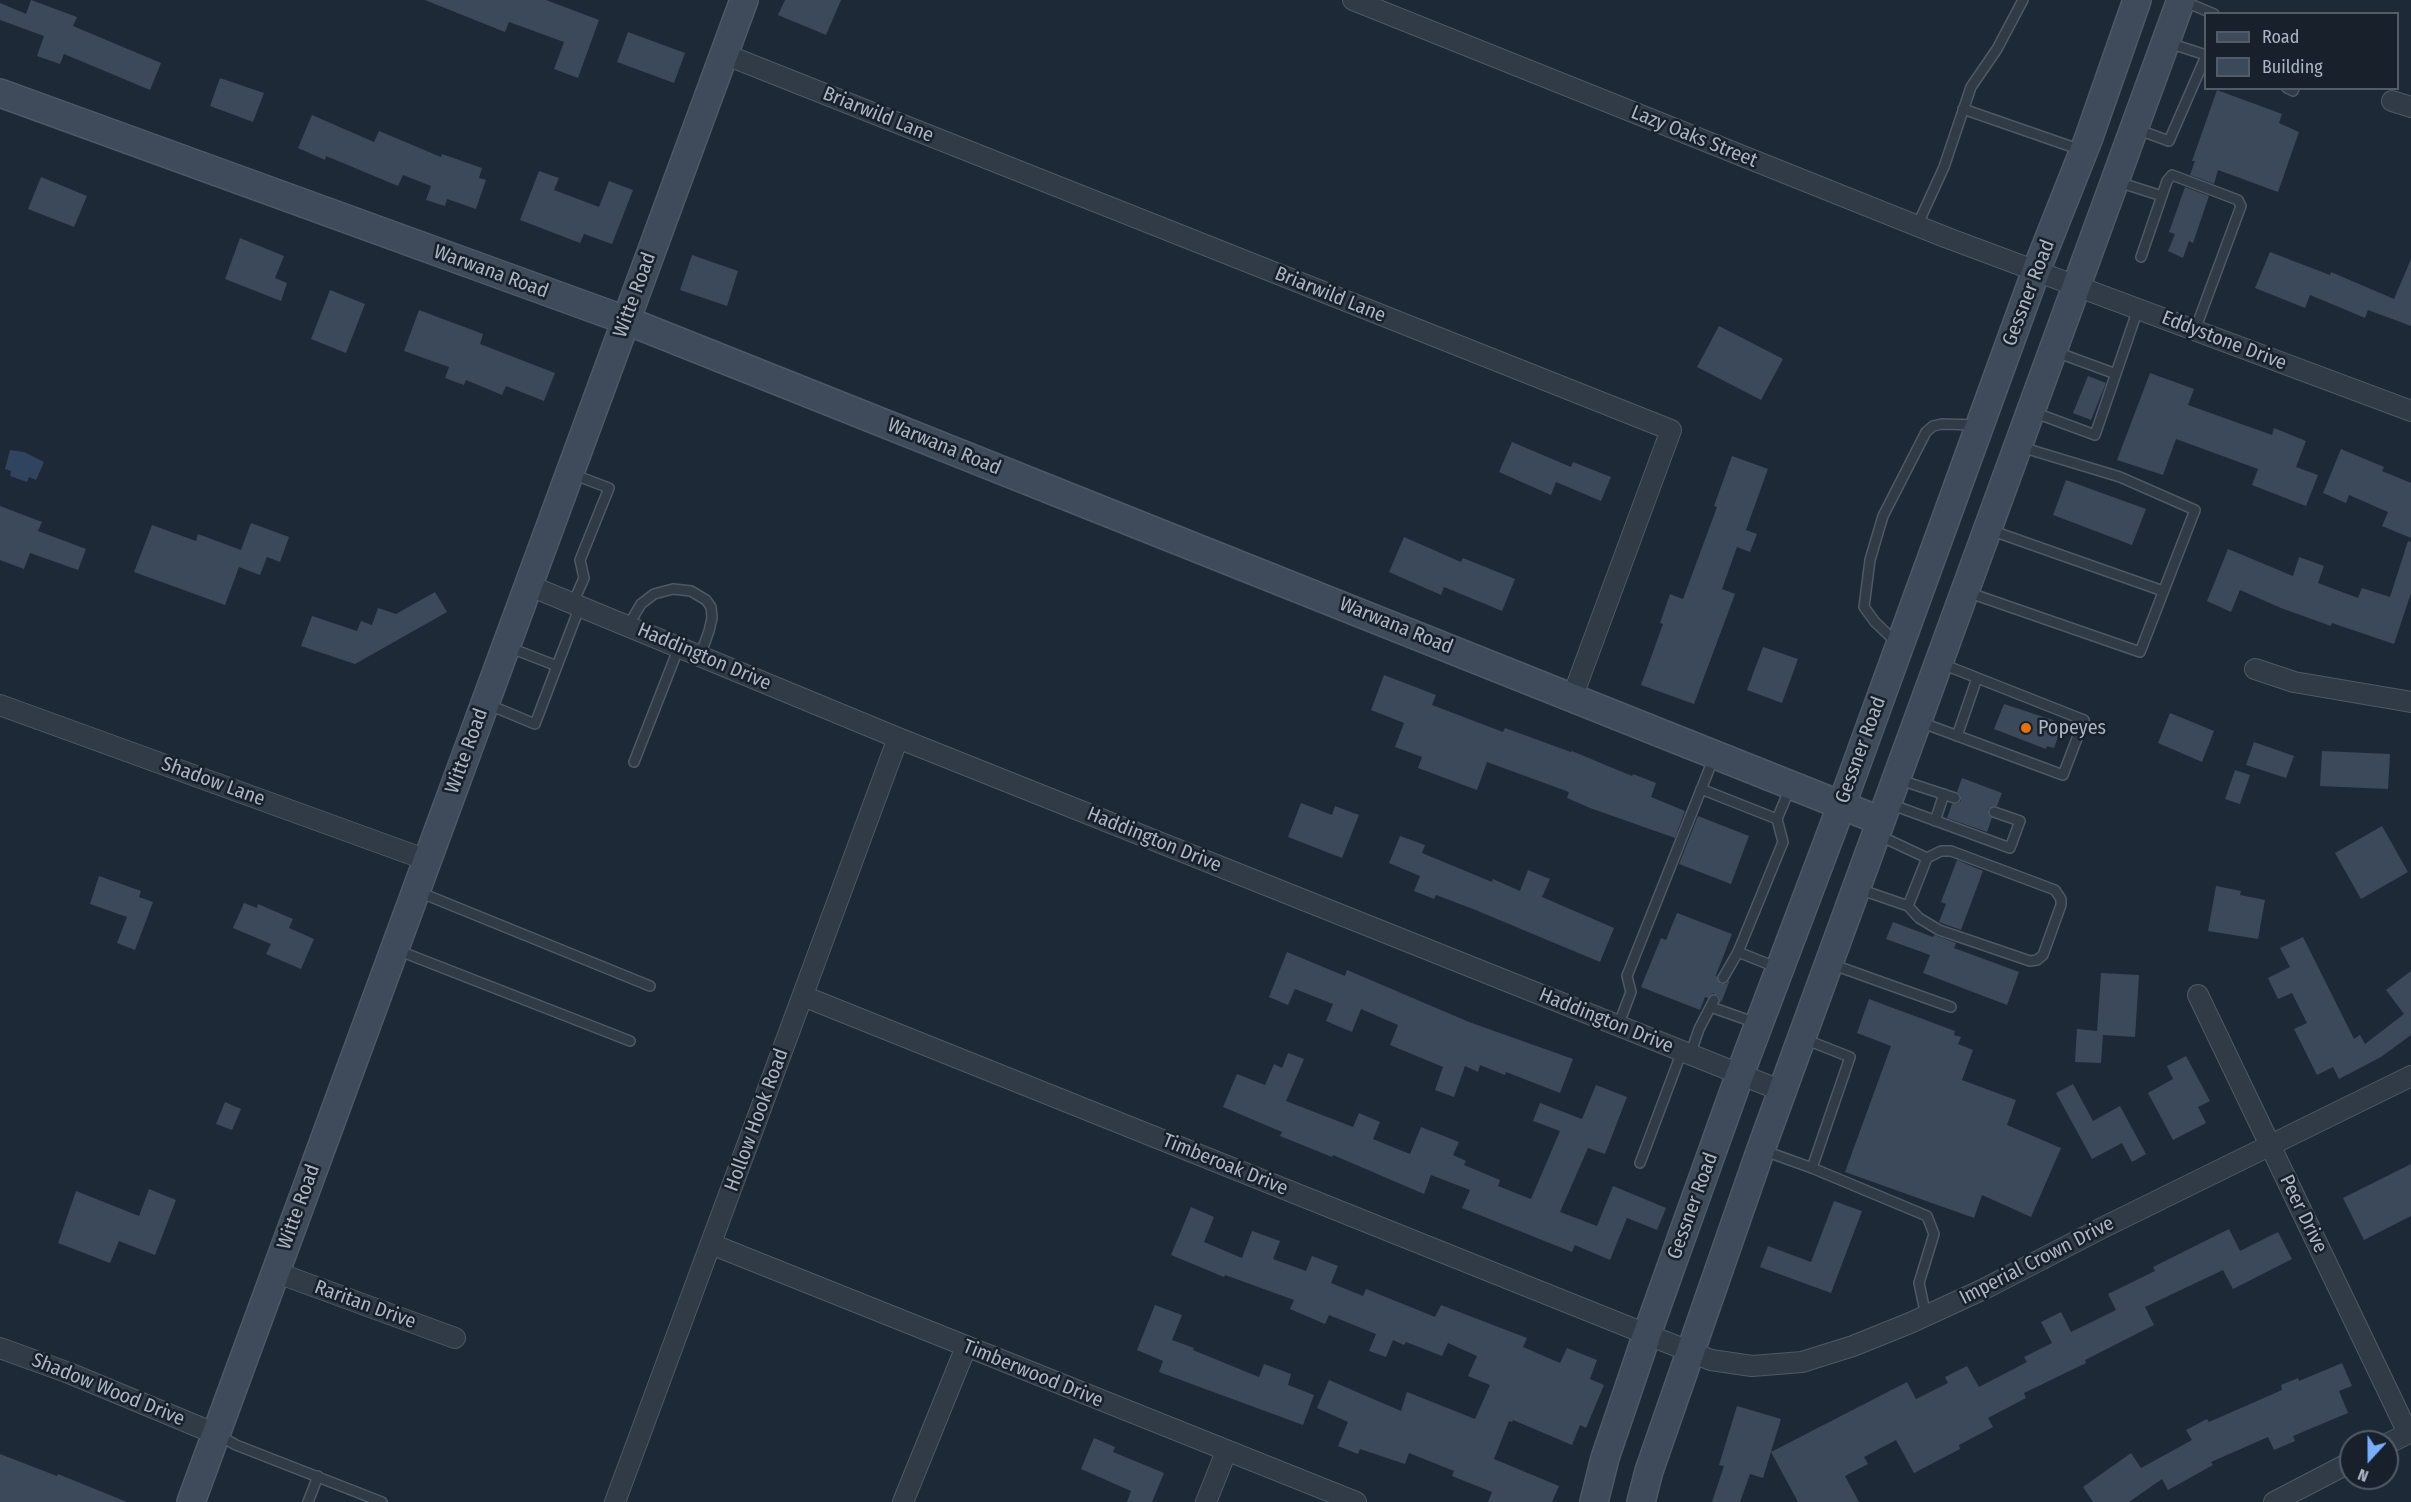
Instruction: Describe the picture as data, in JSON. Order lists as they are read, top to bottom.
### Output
{
  "streets": {
    "street": [
      "Briarwild Lane",
      "Lazy Oaks Street",
      "Warwana Road",
      "Gessner Road",
      "Witte Road",
      "Eddystone Drive",
      "Haddington Drive",
      "Shadow Lane",
      "Hollow Hook Road",
      "Timberoak Drive",
      "Peer Drive",
      "Imperial Crown Drive",
      "Raritan Drive",
      "Timberwood Drive",
      "Shadow Wood Drive"
    ]
  },
  "crossings": [
    ["Briarwild Lane", "Warwana Road"],
    ["Briarwild Lane", "Witte Road"],
    ["Lazy Oaks Street", "Gessner Road"],
    ["Lazy Oaks Street", "Eddystone Drive"],
    ["Warwana Road", "Gessner Road"],
    ["Warwana Road", "Witte Road"],
    ["Gessner Road", "Eddystone Drive"],
    ["Gessner Road", "Haddington Drive"],
    ["Gessner Road", "Timberoak Drive"],
    ["Gessner Road", "Imperial Crown Drive"],
    ["Witte Road", "Haddington Drive"],
    ["Witte Road", "Shadow Lane"],
    ["Witte Road", "Raritan Drive"],
    ["Witte Road", "Shadow Wood Drive"],
    ["Haddington Drive", "Hollow Hook Road"],
    ["Hollow Hook Road", "Timberoak Drive"],
    ["Hollow Hook Road", "Timberwood Drive"],
    ["Timberoak Drive", "Imperial Crown Drive"],
    ["Peer Drive", "Imperial Crown Drive"]
  ],
  "places": ["Popeyes"],
  "legend": ["Road", "Building"],
  "north": "bottom"
}
